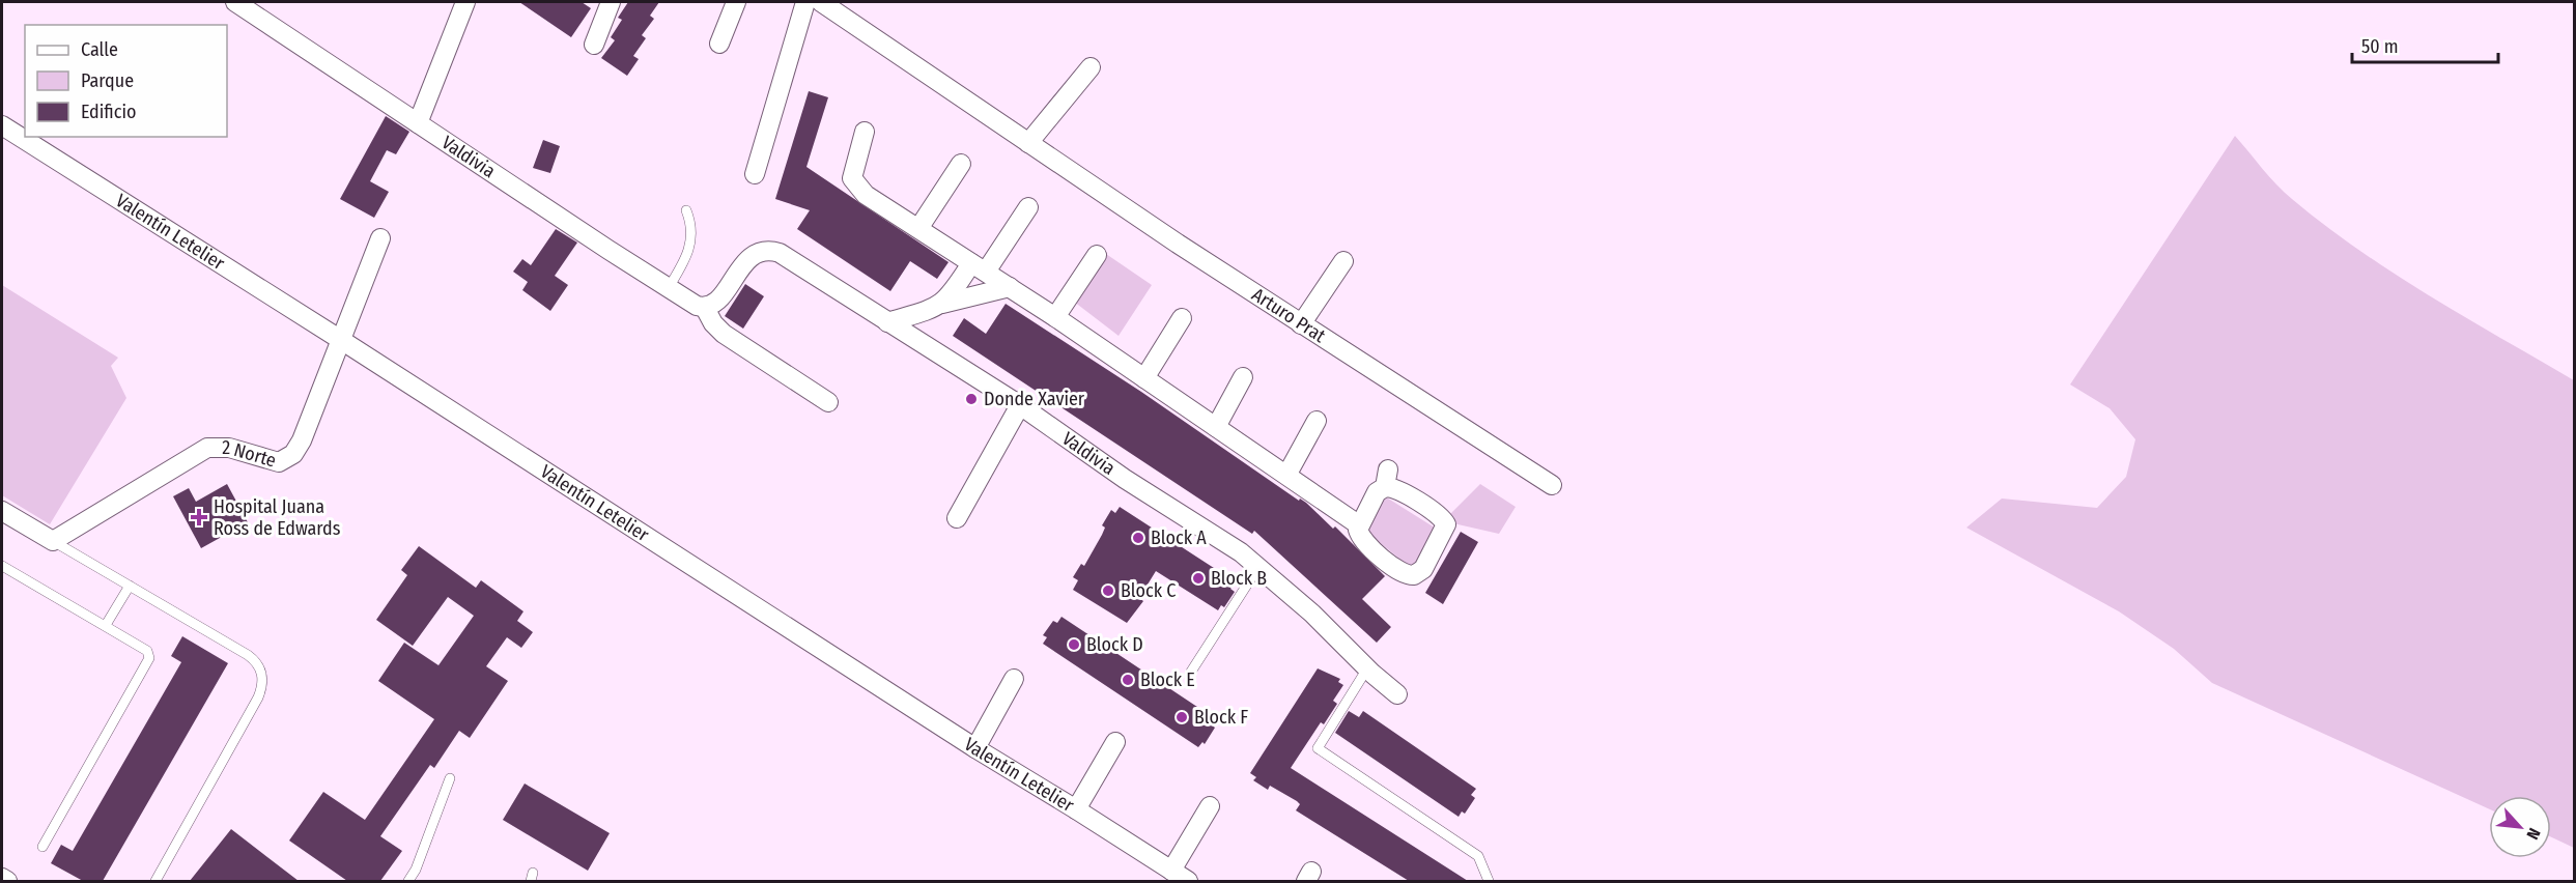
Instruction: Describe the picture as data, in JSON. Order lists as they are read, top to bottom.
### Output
{
  "streets": {
    "street": [
      "Valdivia",
      "Valentín Letelier",
      "Arturo Prat",
      "2 Norte"
    ]
  },
  "crossings": [
    ["Valentín Letelier", "2 Norte"]
  ],
  "places": {
    "other": [
      "Donde Xavier",
      "Block A",
      "Block B",
      "Block C",
      "Block D",
      "Block E",
      "Block F"
    ],
    "health": ["Hospital Juana Ross de Edwards"]
  },
  "legend": ["Calle", "Parque", "Edificio"],
  "scale_bar": "50 m",
  "north": "bottom right"
}
